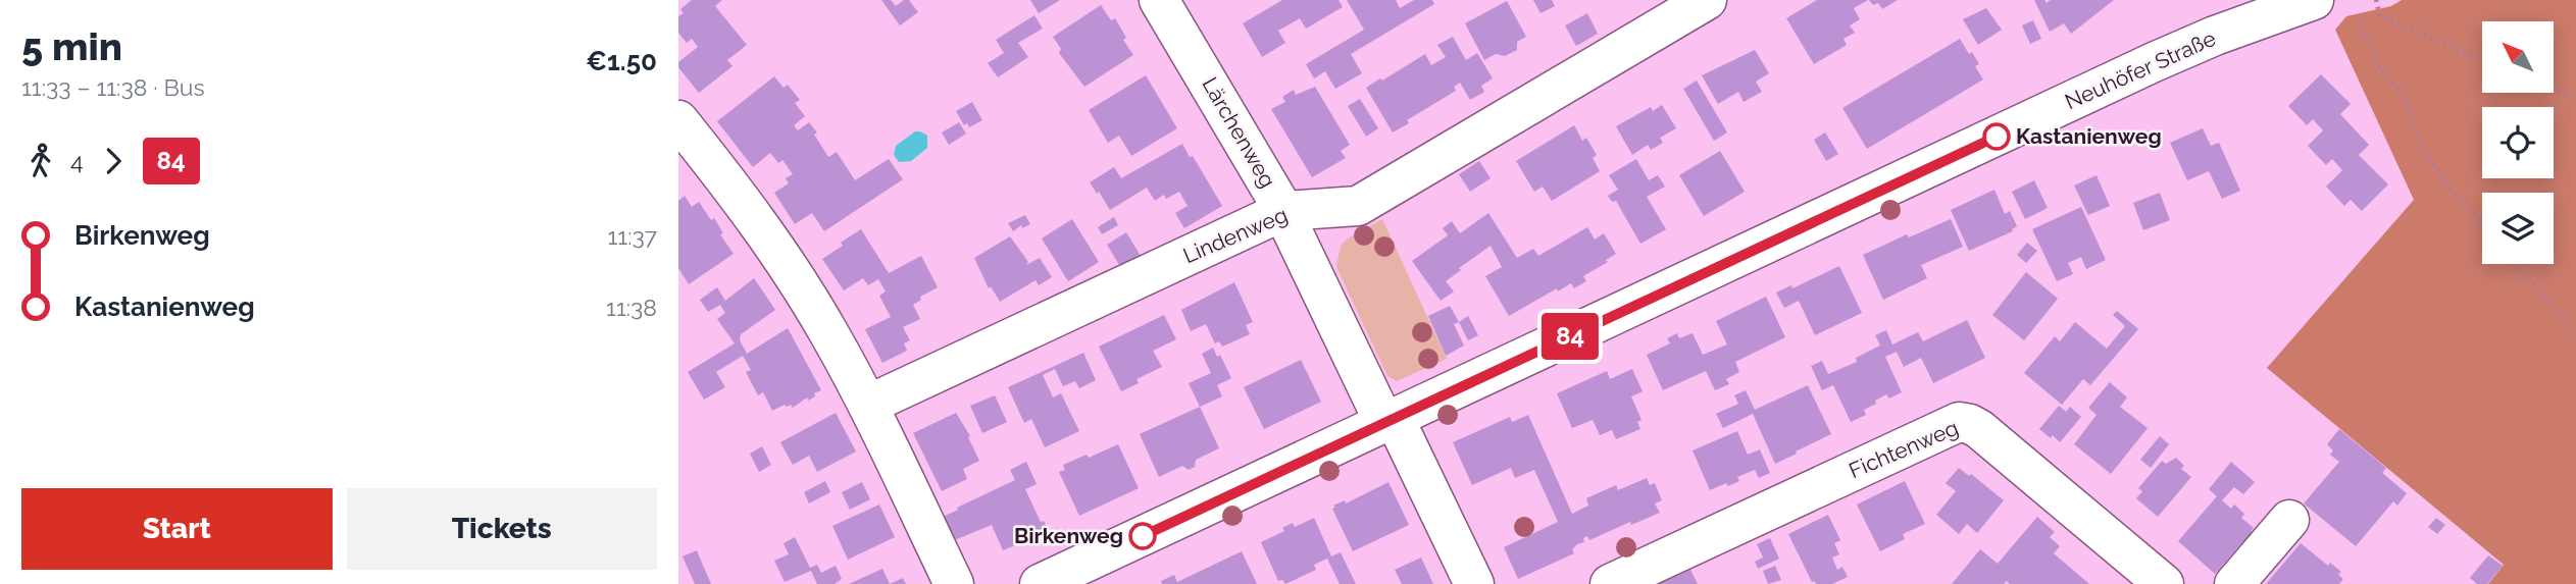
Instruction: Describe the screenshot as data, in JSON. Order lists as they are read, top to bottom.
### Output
{
  "streets": {
    "street": [
      "Neuhöfer Straße",
      "Lärchenweg",
      "Lindenweg",
      "Fichtenweg"
    ]
  },
  "crossings": [
    ["Neuhöfer Straße", "Lärchenweg"],
    ["Lärchenweg", "Lindenweg"]
  ],
  "places": ["Kastanienweg", "Birkenweg"],
  "lines": ["bus line 84"],
  "north": "top left",
  "page": {
    "heading": ["5 min", "11:33 – 11:38 · Bus", "€1.50"],
    "on_map": "84",
    "legs": ["4", "84"],
    "list": [
      {
        "name": "Birkenweg",
        "value": "11:37"
      },
      {
        "name": "Kastanienweg",
        "value": "11:38"
      }
    ],
    "buttons": ["Start", "Tickets"]
  }
}
